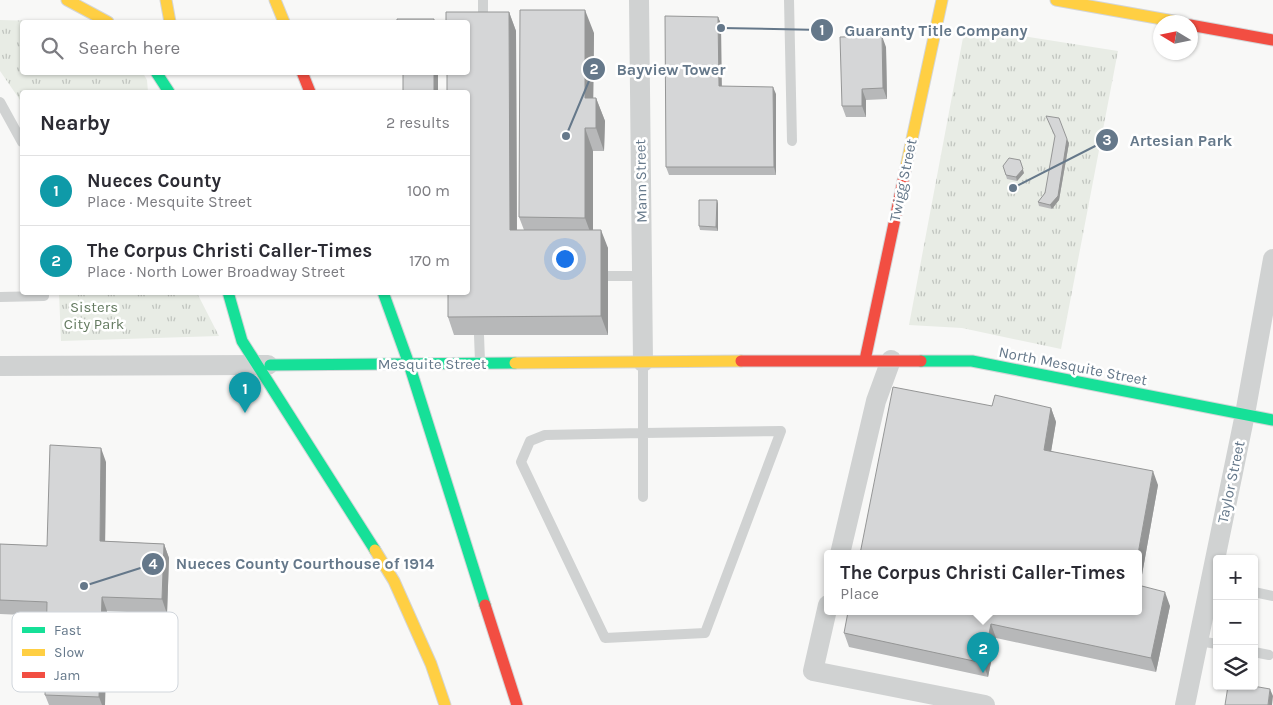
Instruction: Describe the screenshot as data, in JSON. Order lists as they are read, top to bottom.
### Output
{
  "streets": {
    "main road": ["Twigg Street", "Mesquite Street", "North Mesquite Street"],
    "street": ["Mann Street", "Taylor Street"]
  },
  "crossings": [
    ["Twigg Street", "Mesquite Street"],
    ["Twigg Street", "North Mesquite Street"],
    ["Mann Street", "Mesquite Street"],
    ["Mesquite Street", "North Mesquite Street"],
    ["North Mesquite Street", "Taylor Street"]
  ],
  "parks": ["Sisters City Park"],
  "places": [
    "Guaranty Title Company",
    "Bayview Tower",
    "Artesian Park",
    "Nueces County Courthouse of 1914"
  ],
  "legend": ["Fast", "Slow", "Jam"],
  "north": "left",
  "page": {
    "search": "Search here",
    "heading": ["Nearby", "2 results"],
    "list": [
      {
        "mark": "1",
        "name": "Nueces County",
        "note": "Place · Mesquite Street",
        "value": "100 m"
      },
      {
        "mark": "2",
        "name": "The Corpus Christi Caller-Times",
        "note": "Place · North Lower Broadway Street",
        "value": "170 m"
      }
    ],
    "pins": ["1", "2"],
    "popup": ["The Corpus Christi Caller-Times", "Place"],
    "map_buttons": ["+", "−"]
  }
}
